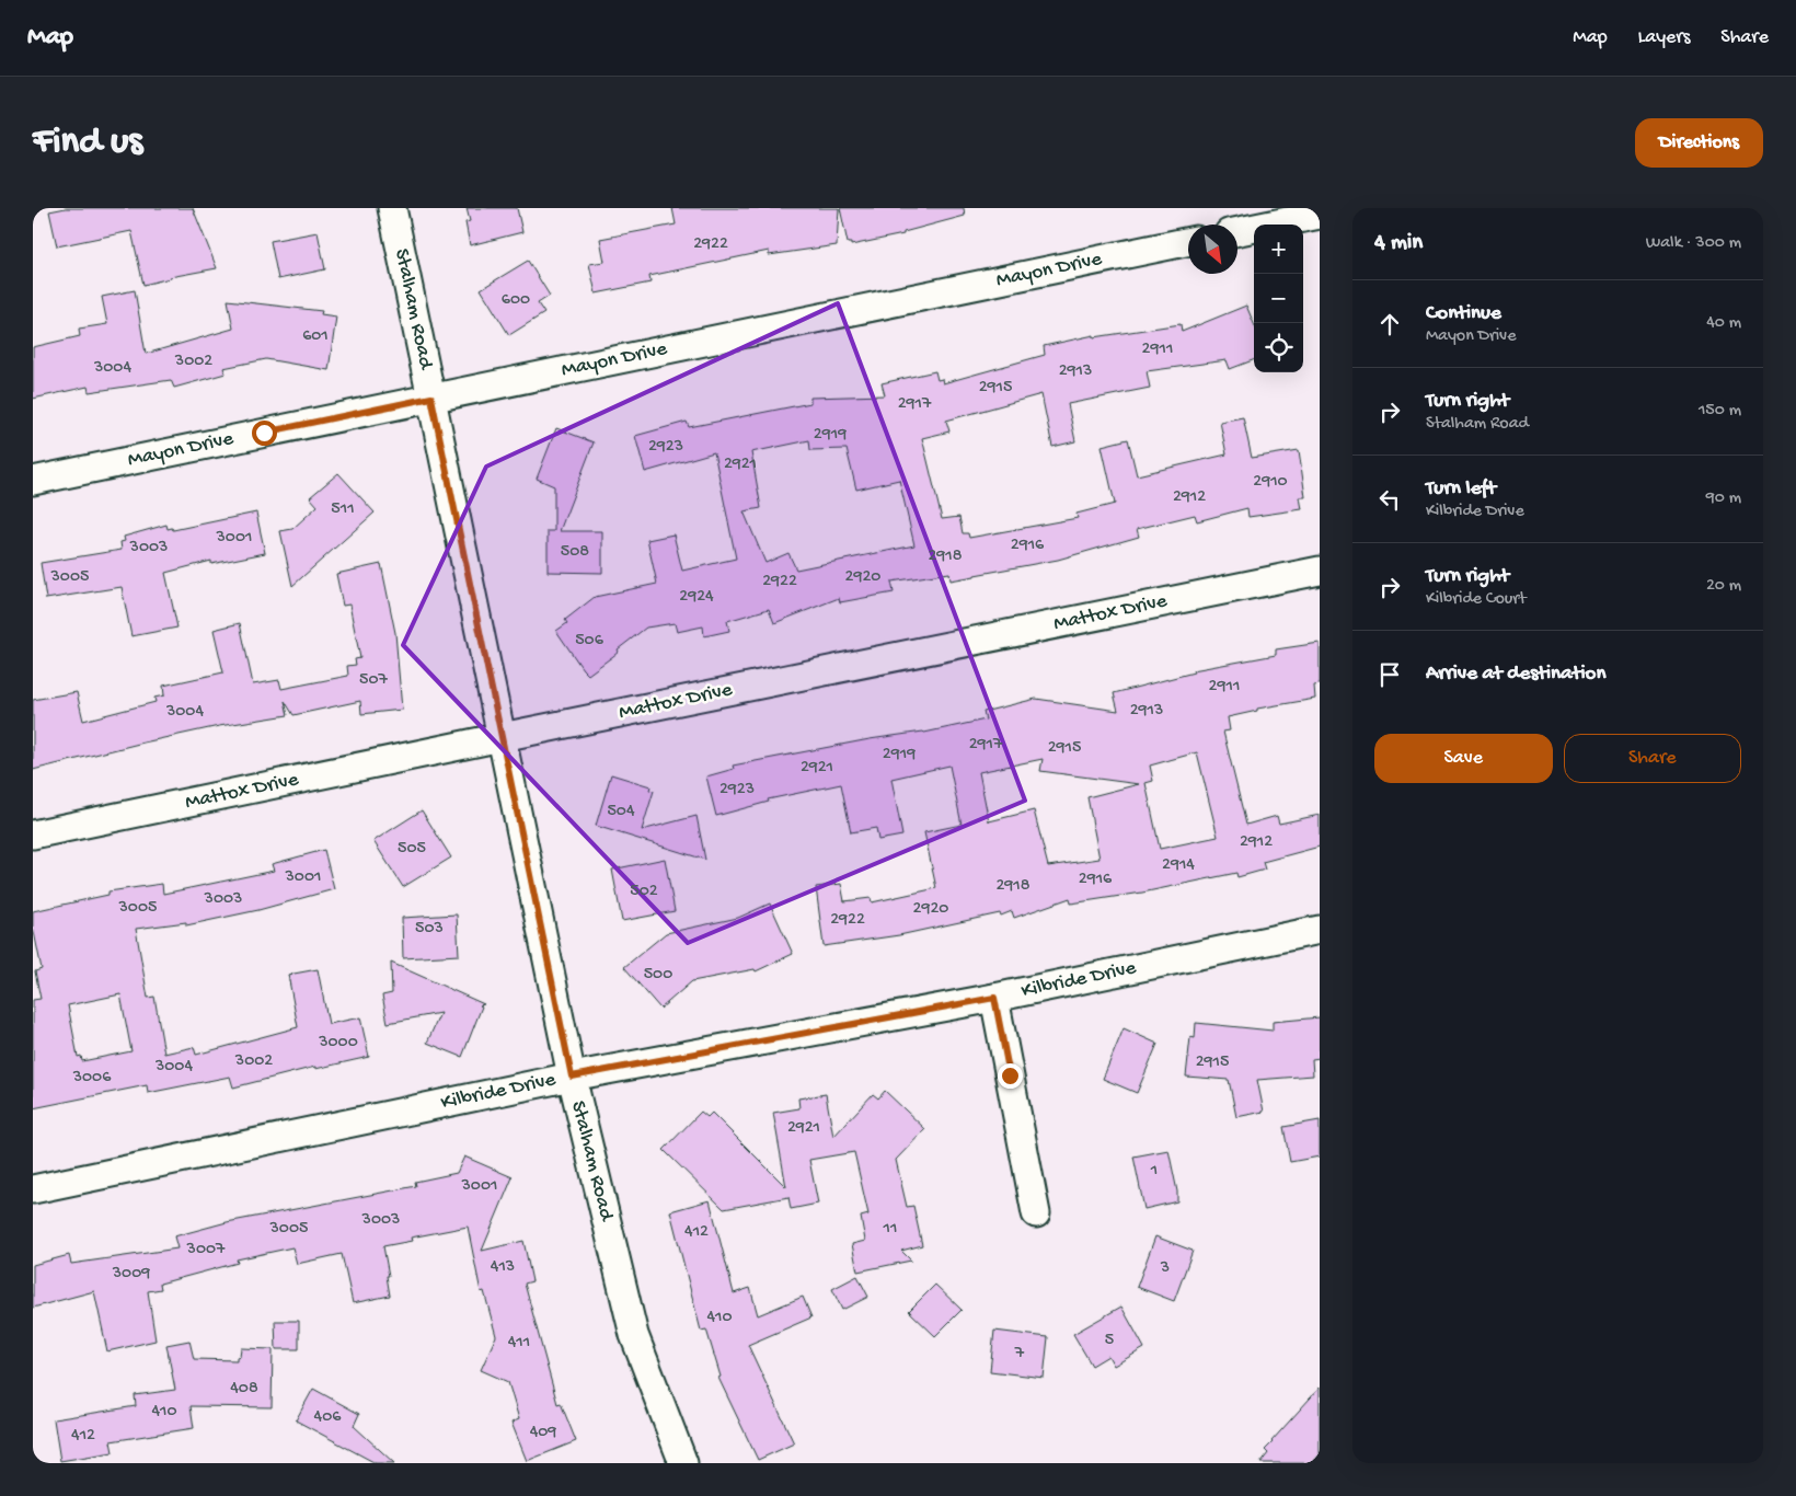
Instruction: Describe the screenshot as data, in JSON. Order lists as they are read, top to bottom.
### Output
{
  "streets": {
    "street": [
      "Mayon Drive",
      "Stalham Road",
      "Mattox Drive",
      "Kilbride Drive"
    ]
  },
  "crossings": [
    ["Mayon Drive", "Stalham Road"],
    ["Stalham Road", "Mattox Drive"],
    ["Stalham Road", "Kilbride Drive"]
  ],
  "house_numbers": [
    "2922",
    "600",
    "601",
    "2911",
    "3002",
    "3004",
    "2913",
    "2915",
    "2917",
    "2919",
    "2923",
    "2921",
    "2910",
    "2912",
    "511",
    "3001",
    "2916",
    "3003",
    "508",
    "2918",
    "3005",
    "2920",
    "2922",
    "2924",
    "506",
    "507",
    "2911",
    "2913",
    "3004",
    "2917",
    "2915",
    "2919",
    "2921",
    "2923",
    "504",
    "2912",
    "505",
    "2914",
    "3001",
    "2916",
    "2918",
    "502",
    "3003",
    "3005",
    "2920",
    "2922",
    "503",
    "500",
    "3000",
    "3002",
    "2915",
    "3004",
    "3006",
    "2921",
    "1",
    "3001",
    "3003",
    "3005",
    "11",
    "412",
    "3007",
    "413",
    "3",
    "3009",
    "410",
    "5",
    "411",
    "7",
    "408",
    "410",
    "406",
    "409",
    "412"
  ],
  "north": "bottom right",
  "page": {
    "header": "Map",
    "nav": ["Map", "Layers", "Share"],
    "buttons": [
      "Directions",
      ["Save", "Share"]
    ],
    "title": "Find us",
    "heading": ["4 min", "Walk · 300 m"],
    "map_buttons": ["+", "−"],
    "list": [
      ["Continue", "Mayon Drive", "40 m"],
      ["Turn right", "Stalham Road", "150 m"],
      ["Turn left", "Kilbride Drive", "90 m"],
      ["Turn right", "Kilbride Court", "20 m"],
      "Arrive at destination"
    ]
  }
}
